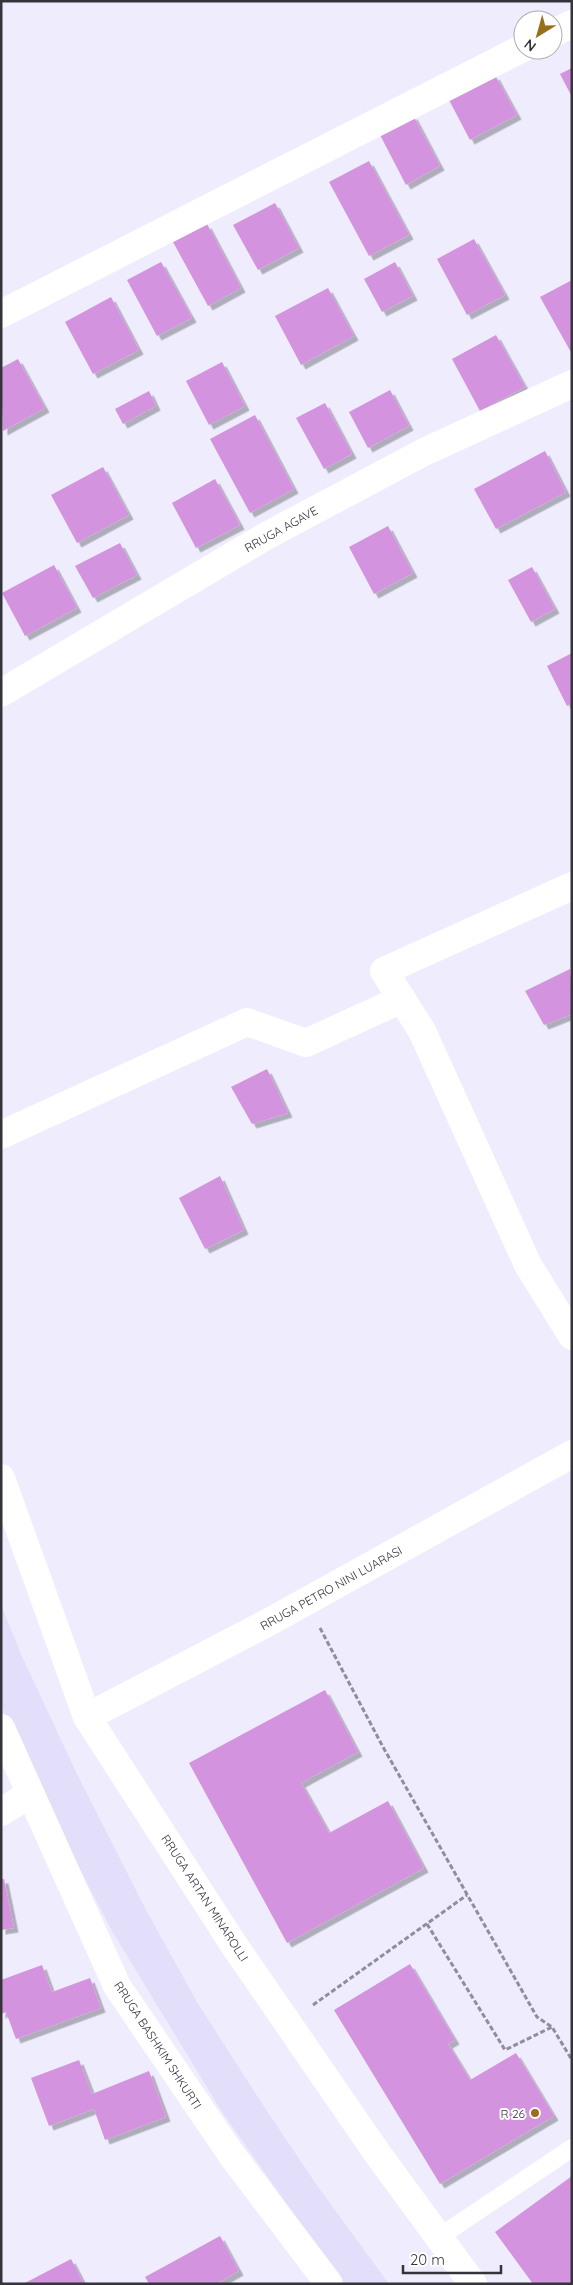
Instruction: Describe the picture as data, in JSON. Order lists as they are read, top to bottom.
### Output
{
  "streets": {
    "street": [
      "RRUGA AGAVE",
      "RRUGA PETRO NINI LUARASI",
      "RRUGA ARTAN MINAROLLI",
      "RRUGA BASHKIM SHKURTI"
    ]
  },
  "crossings": [
    ["RRUGA PETRO NINI LUARASI", "RRUGA ARTAN MINAROLLI"]
  ],
  "places": ["R 26"],
  "scale_bar": "20 m",
  "north": "bottom left"
}
